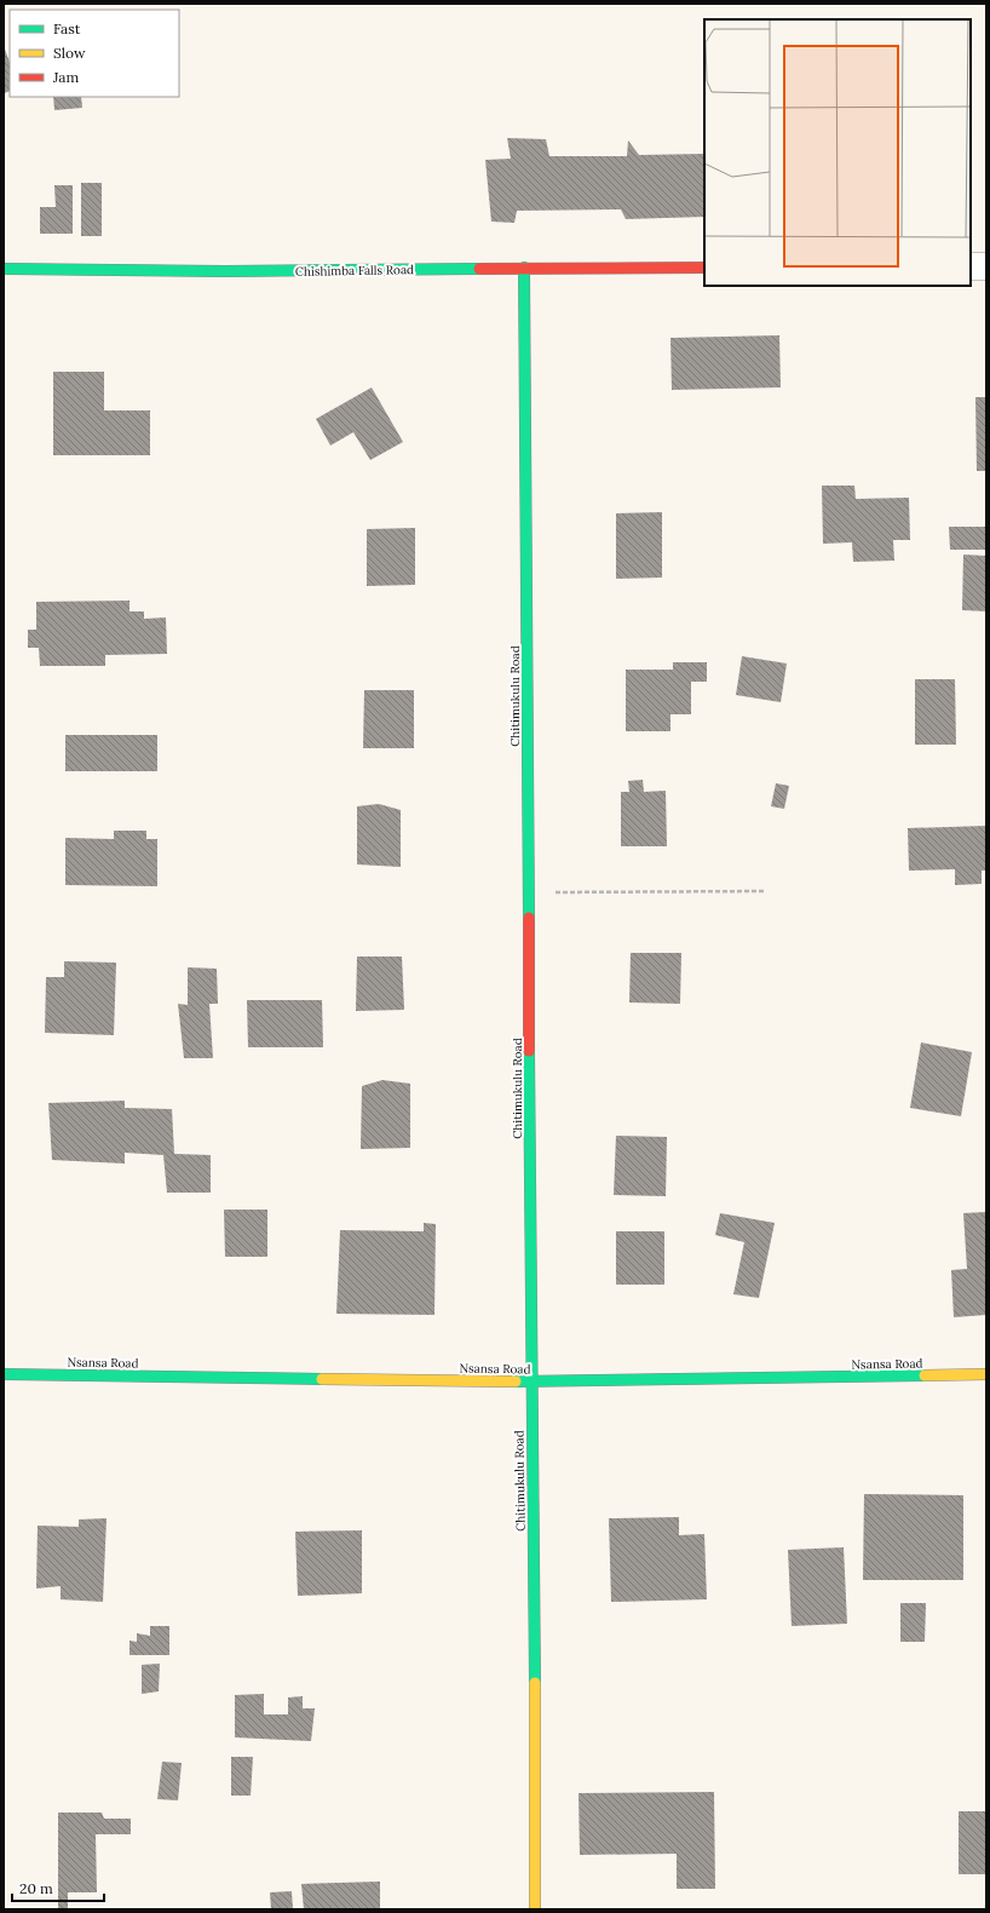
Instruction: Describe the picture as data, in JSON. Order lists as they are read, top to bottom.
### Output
{
  "streets": {
    "street": ["Chishimba Falls Road", "Chitimukulu Road", "Nsansa Road"]
  },
  "crossings": [
    ["Chishimba Falls Road", "Chitimukulu Road"],
    ["Chitimukulu Road", "Nsansa Road"]
  ],
  "legend": ["Fast", "Slow", "Jam"],
  "scale_bar": "20 m"
}
